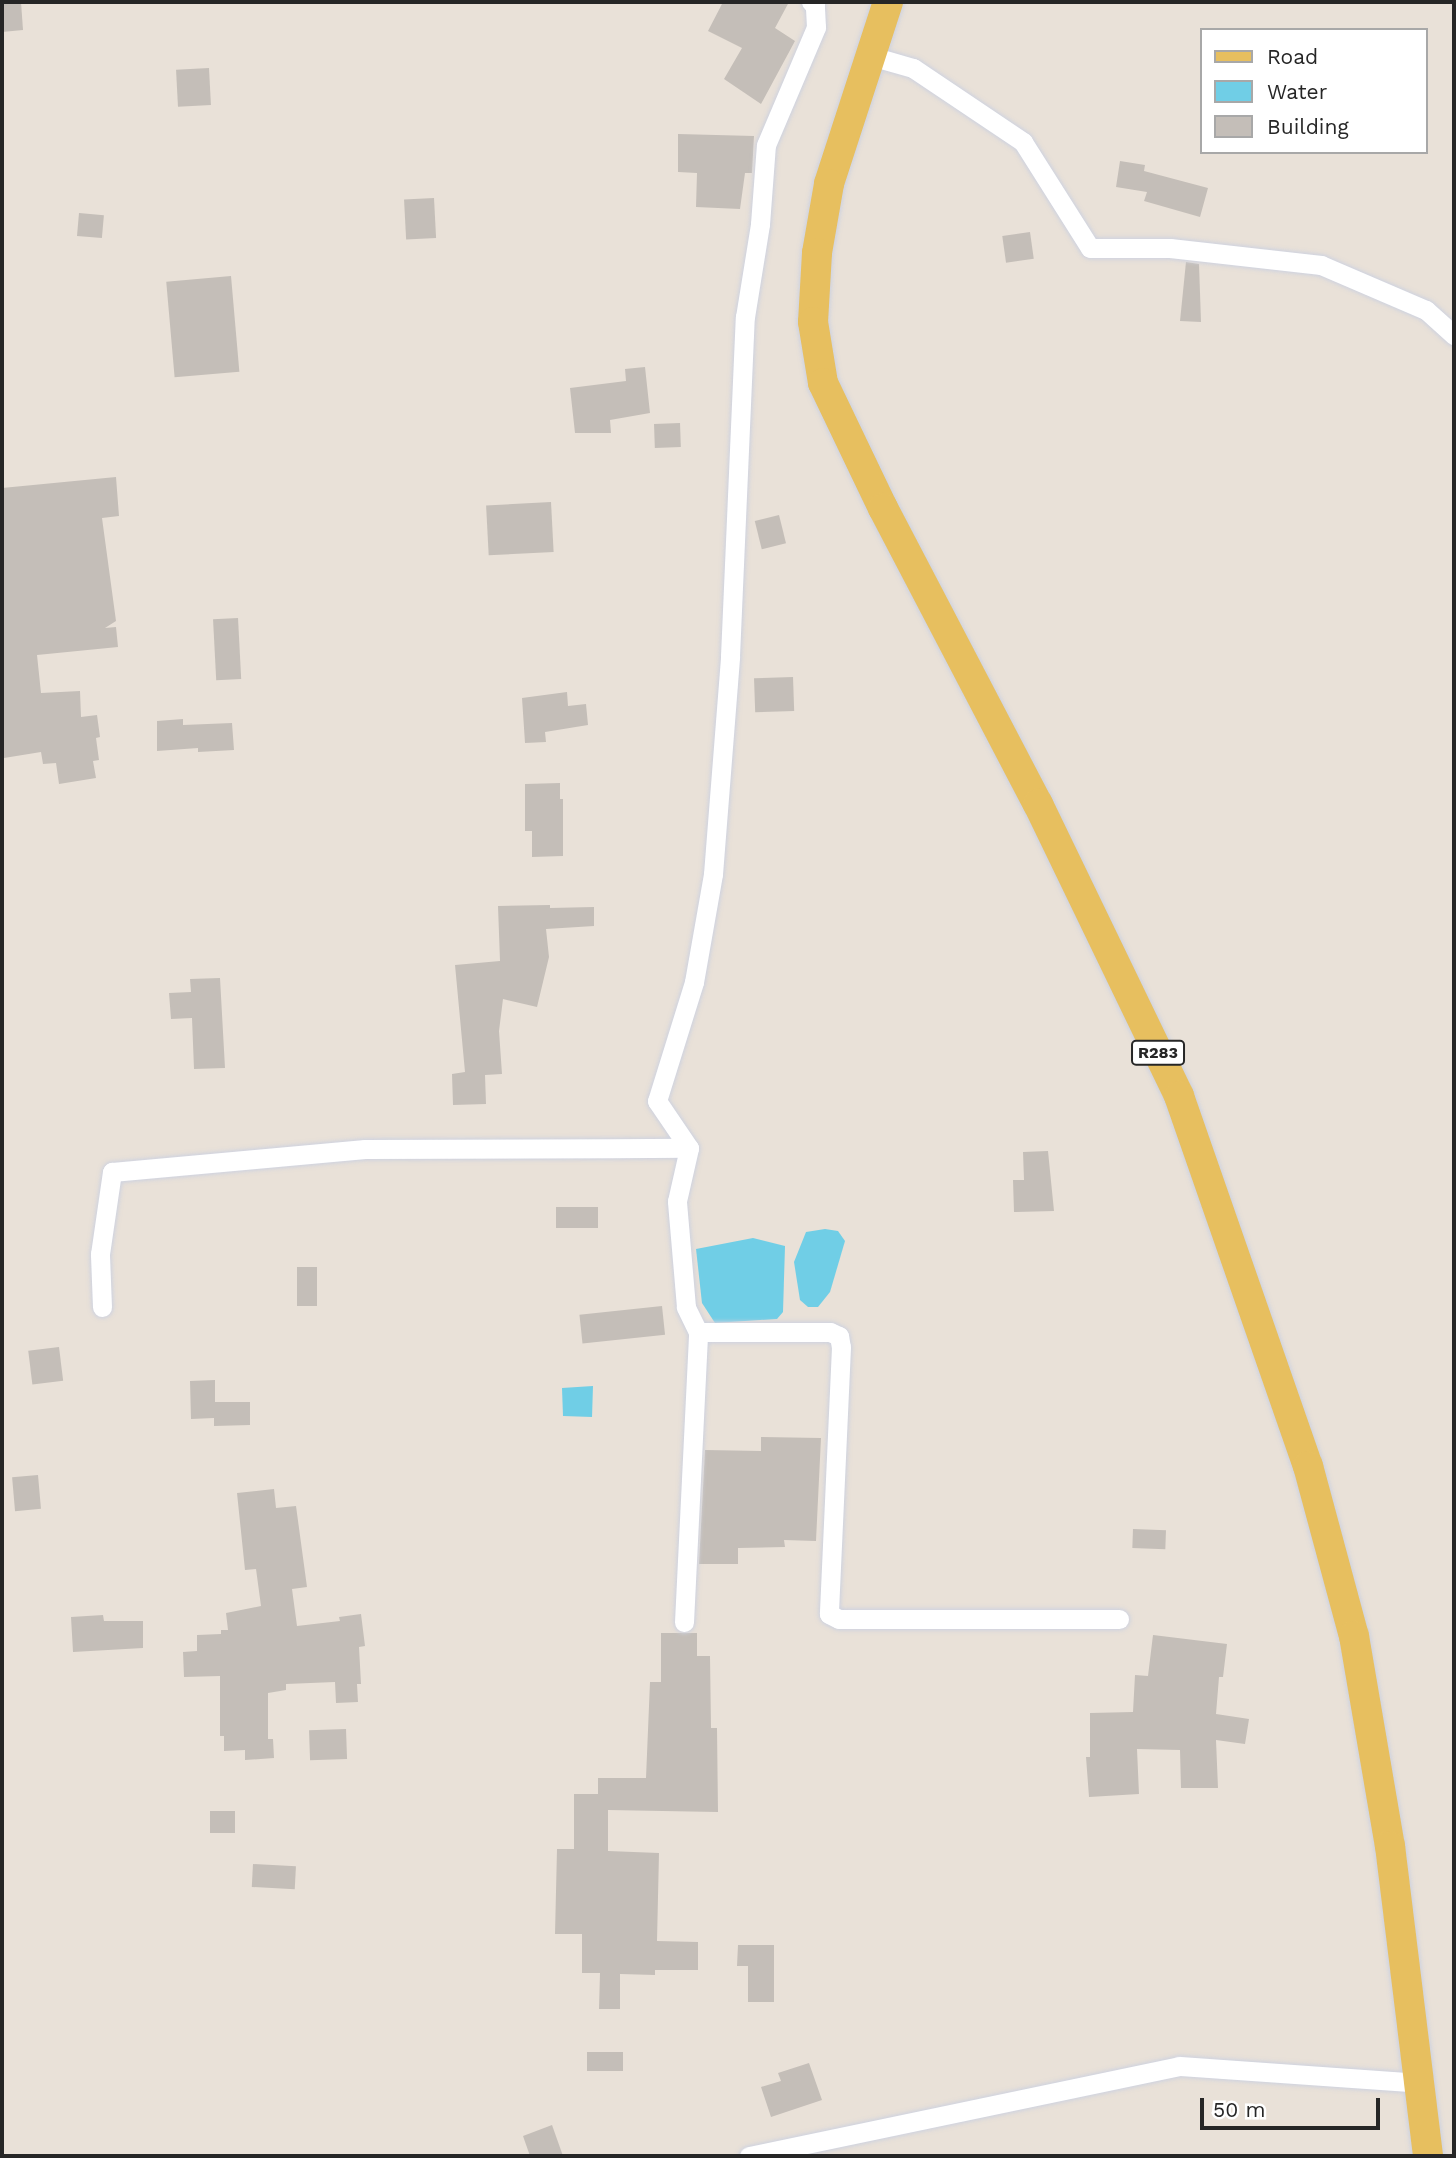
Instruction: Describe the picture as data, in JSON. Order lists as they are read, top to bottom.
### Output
{
  "streets": {
    "main road": ["R283"]
  },
  "legend": ["Road", "Water", "Building"],
  "scale_bar": "50 m"
}
